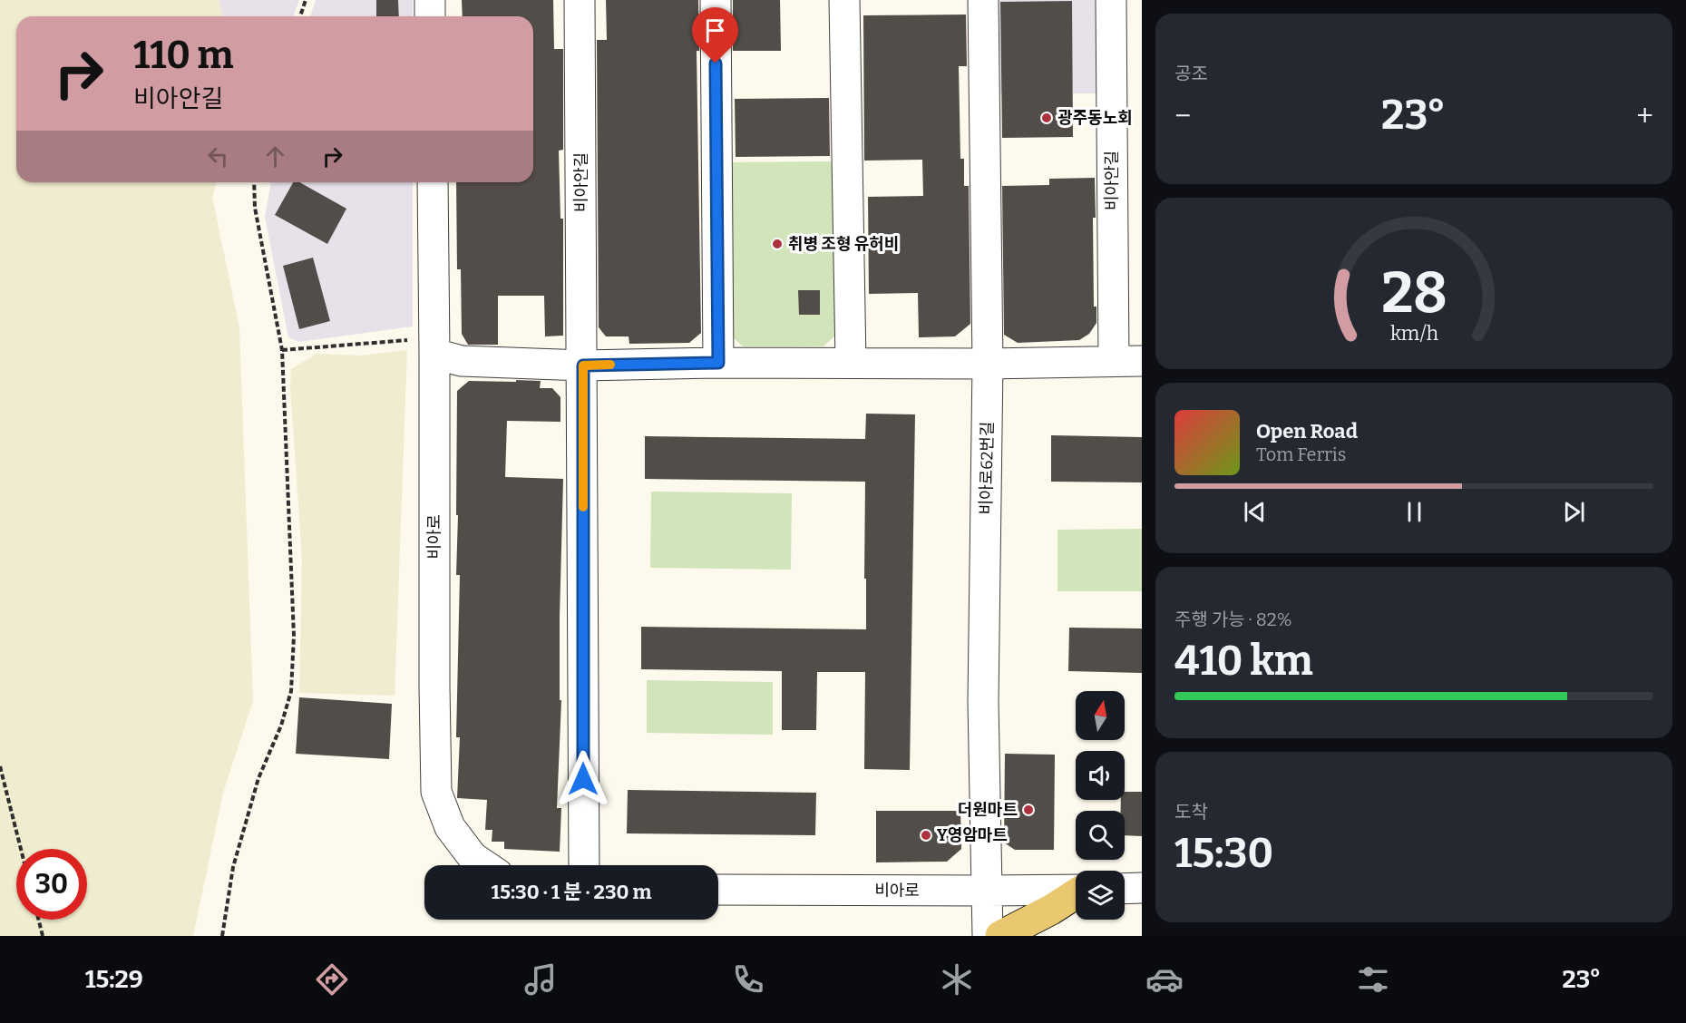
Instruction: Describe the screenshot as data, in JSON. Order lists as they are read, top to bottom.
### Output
{
  "streets": {
    "street": ["비아안길", "비아로62번길", "비아로"]
  },
  "crossings": [
    ["비아안길", "비아로62번길"],
    ["비아안길", "비아로"],
    ["비아로62번길", "비아로"]
  ],
  "places": [
    "광주동노회",
    "취병 조형 유허비",
    "더원마트",
    "Y영암마트"
  ],
  "north": "top",
  "page": {
    "tile": [
      "공조",
      ["주행 가능 · 82%", "410 km"],
      ["도착", "15:30"]
    ],
    "turn": ["110 m", "비아안길"],
    "heat": ["−", "23°", "+"],
    "song": ["Open Road", "Tom Ferris"],
    "limit": "30",
    "trip": "15:30 · 1 분 · 230 m",
    "tabs": ["15:29", "23°"],
    "gauge": ["28", "km/h"]
  }
}
